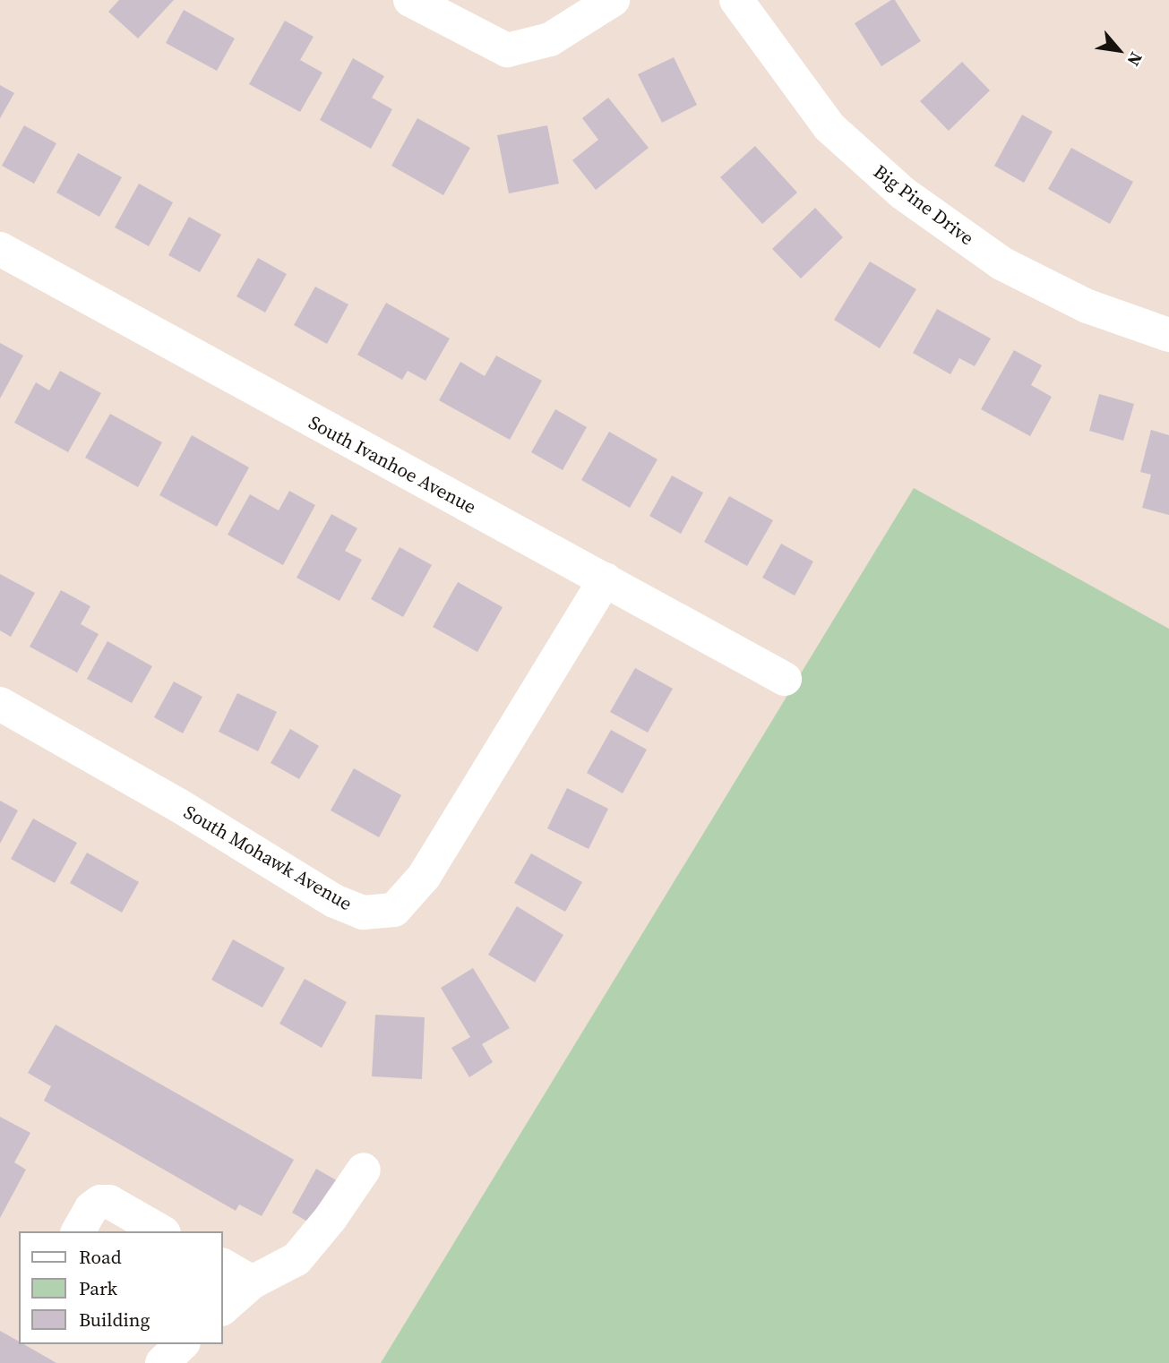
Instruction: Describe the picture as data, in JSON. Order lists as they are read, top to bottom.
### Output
{
  "streets": {
    "street": ["Big Pine Drive", "South Ivanhoe Avenue", "South Mohawk Avenue"]
  },
  "crossings": [
    ["South Ivanhoe Avenue", "South Mohawk Avenue"]
  ],
  "legend": ["Road", "Park", "Building"],
  "north": "bottom right"
}
